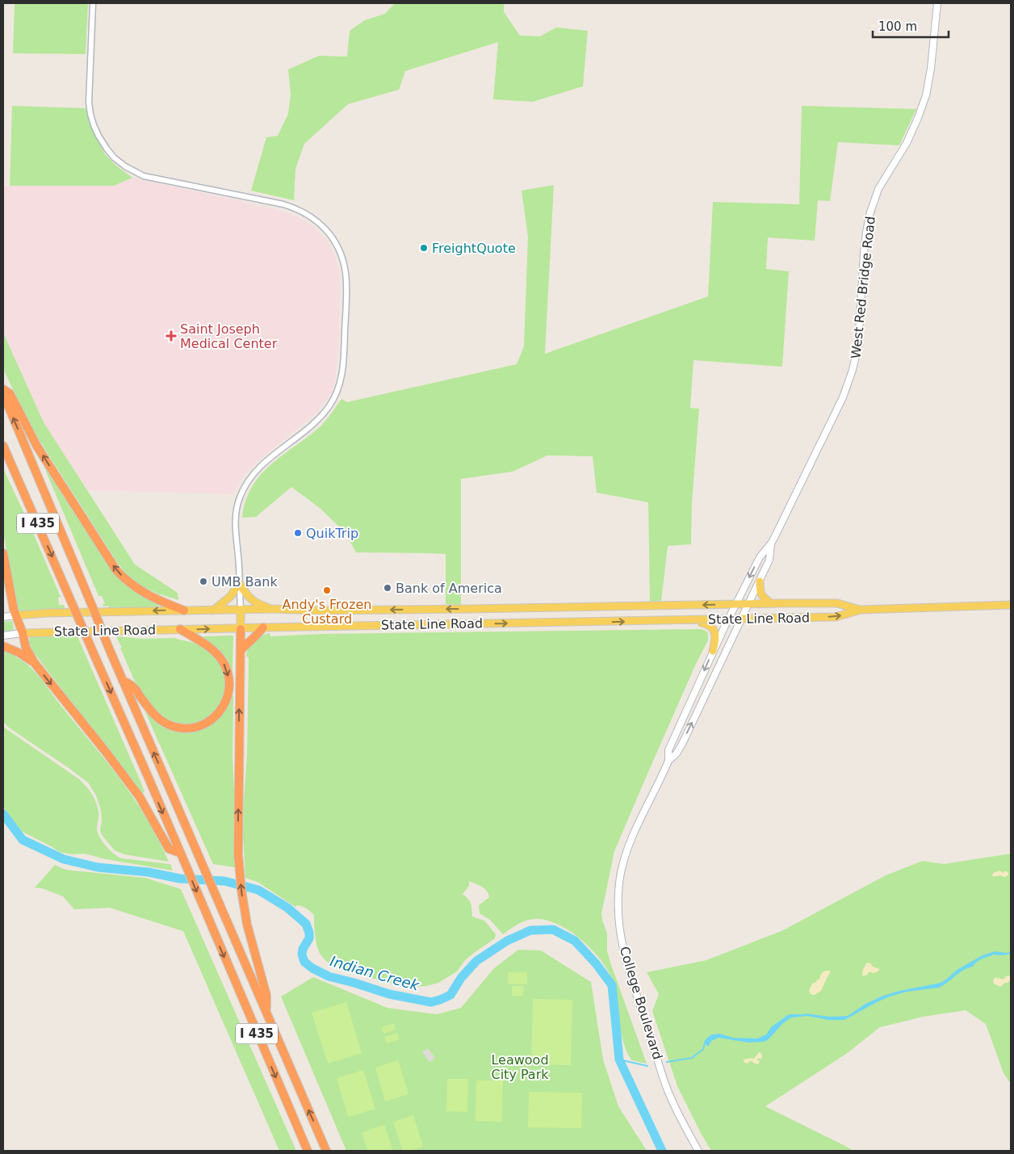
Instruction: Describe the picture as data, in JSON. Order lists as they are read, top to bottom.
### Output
{
  "streets": {
    "highway": ["I 435"],
    "main road": ["West Red Bridge Road", "State Line Road", "College Boulevard"]
  },
  "crossings": [
    ["West Red Bridge Road", "State Line Road"],
    ["West Red Bridge Road", "College Boulevard"],
    ["State Line Road", "College Boulevard"]
  ],
  "water": ["Indian Creek"],
  "parks": ["Leawood City Park"],
  "places": {
    "other": [
      "FreightQuote",
      "QuikTrip",
      "UMB Bank",
      "Bank of America",
      "Andy's Frozen Custard"
    ],
    "health": ["Saint Joseph Medical Center"]
  },
  "scale_bar": "100 m"
}
